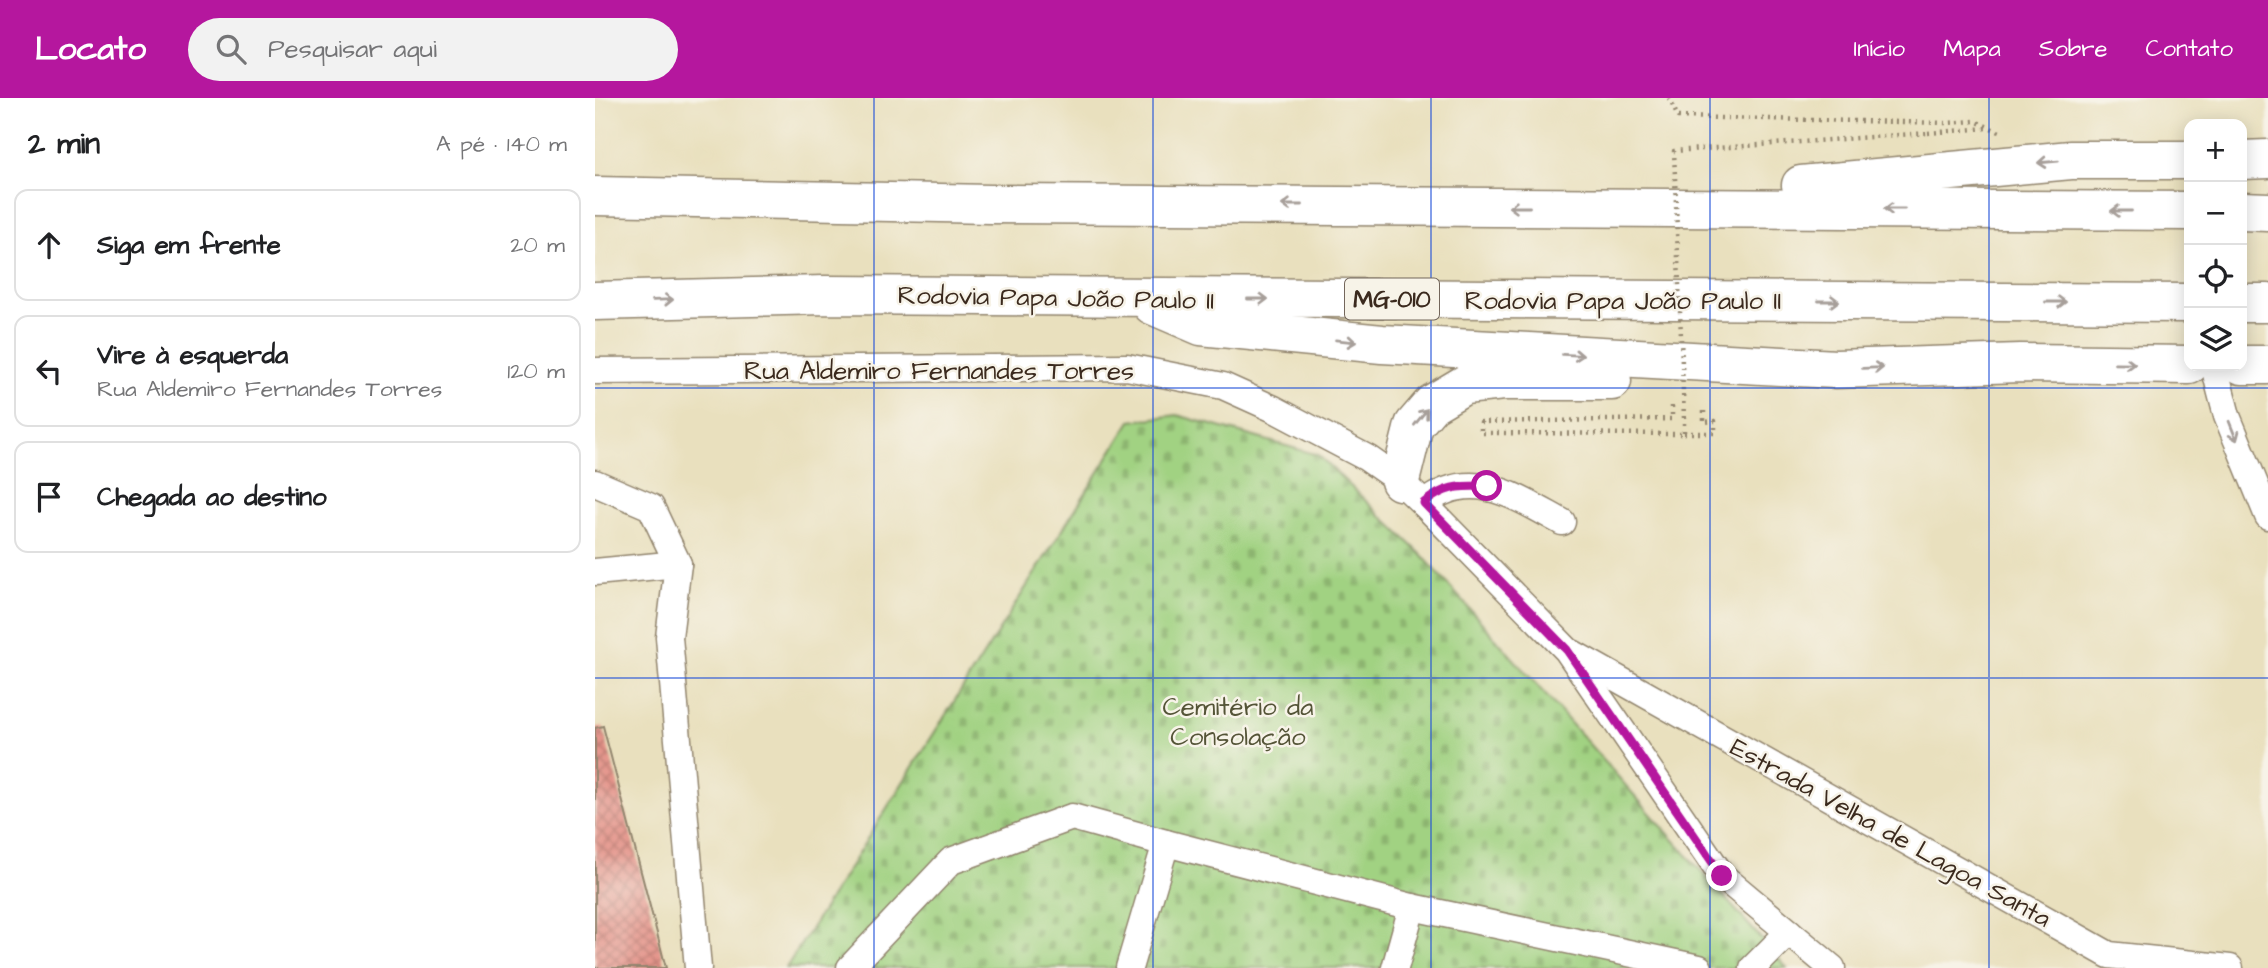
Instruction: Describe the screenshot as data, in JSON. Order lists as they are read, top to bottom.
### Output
{
  "streets": {
    "highway": ["Rodovia Papa João Paulo II", "MG-010"],
    "street": ["Rua Aldemiro Fernandes Torres", "Estrada Velha de Lagoa Santa"]
  },
  "crossings": [
    ["Rua Aldemiro Fernandes Torres", "Estrada Velha de Lagoa Santa"]
  ],
  "parks": ["Cemitério da Consolação"],
  "page": {
    "header": "Locato",
    "search": "Pesquisar aqui",
    "nav": [
      "Início",
      "Mapa",
      "Sobre",
      "Contato"
    ],
    "heading": ["2 min", "A pé · 140 m"],
    "map_buttons": ["+", "−"],
    "list": [
      ["Siga em frente", "20 m"],
      ["Vire à esquerda", "Rua Aldemiro Fernandes Torres", "120 m"],
      "Chegada ao destino"
    ]
  }
}
